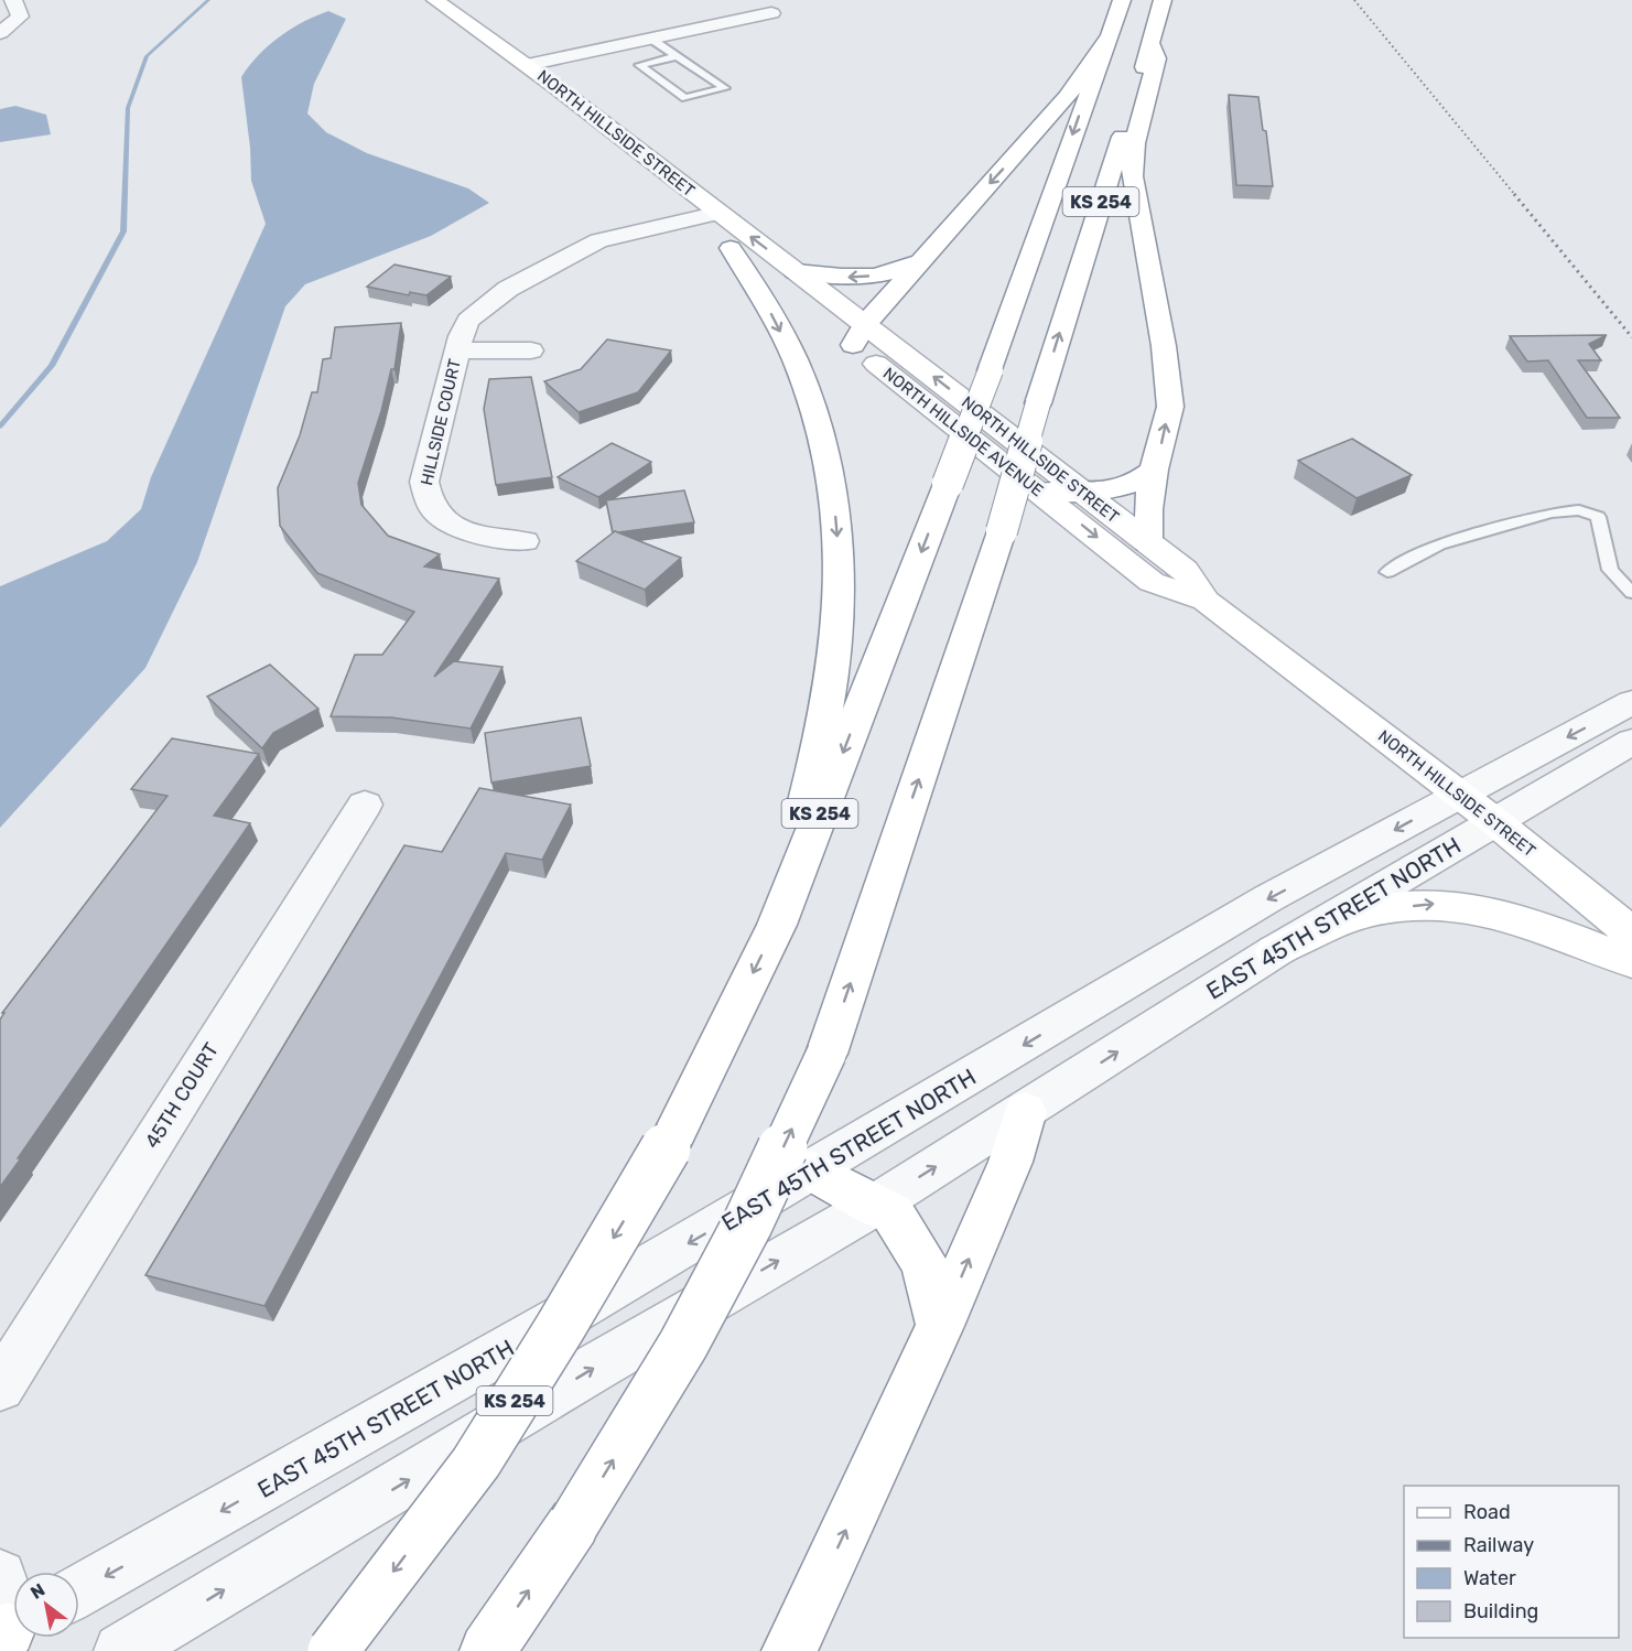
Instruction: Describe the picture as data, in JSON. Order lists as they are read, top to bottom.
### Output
{
  "streets": {
    "main road": ["NORTH HILLSIDE STREET", "KS 254", "NORTH HILLSIDE AVENUE"],
    "street": ["HILLSIDE COURT", "EAST 45TH STREET NORTH", "45TH COURT"]
  },
  "crossings": [
    ["NORTH HILLSIDE STREET", "HILLSIDE COURT"],
    ["NORTH HILLSIDE STREET", "NORTH HILLSIDE AVENUE"],
    ["NORTH HILLSIDE STREET", "EAST 45TH STREET NORTH"]
  ],
  "legend": [
    "Road",
    "Railway",
    "Water",
    "Building"
  ],
  "north": "top left"
}
